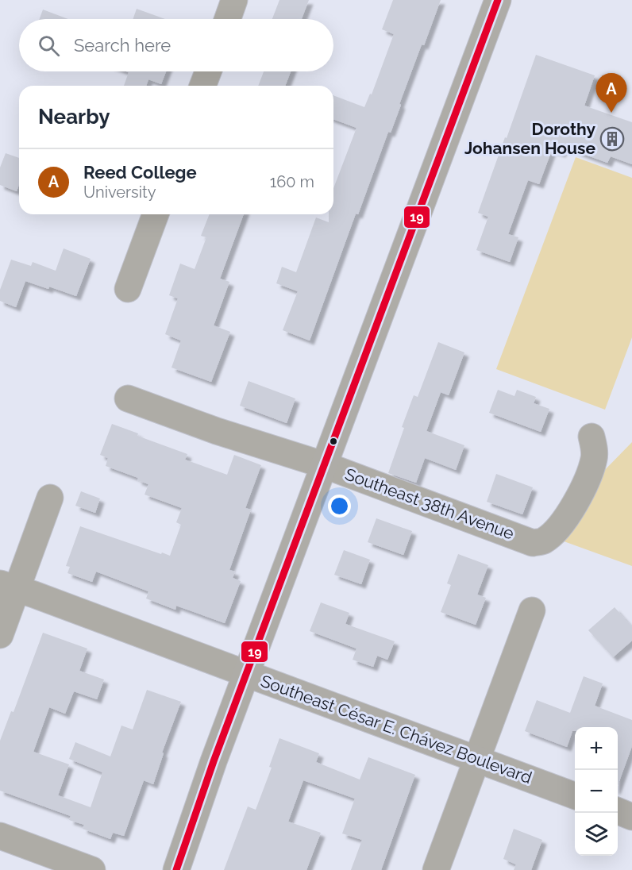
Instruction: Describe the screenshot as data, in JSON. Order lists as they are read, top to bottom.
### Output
{
  "streets": {
    "main road": ["Southeast César E. Chávez Boulevard"],
    "street": ["Southeast 38th Avenue"]
  },
  "places": {
    "building": ["Dorothy Johansen House"]
  },
  "lines": ["transit line 19"],
  "page": {
    "search": "Search here",
    "pins": "A",
    "heading": "Nearby",
    "list": [
      {
        "mark": "A",
        "name": "Reed College",
        "note": "University",
        "value": "160 m"
      }
    ],
    "map_buttons": ["+", "−"]
  }
}
